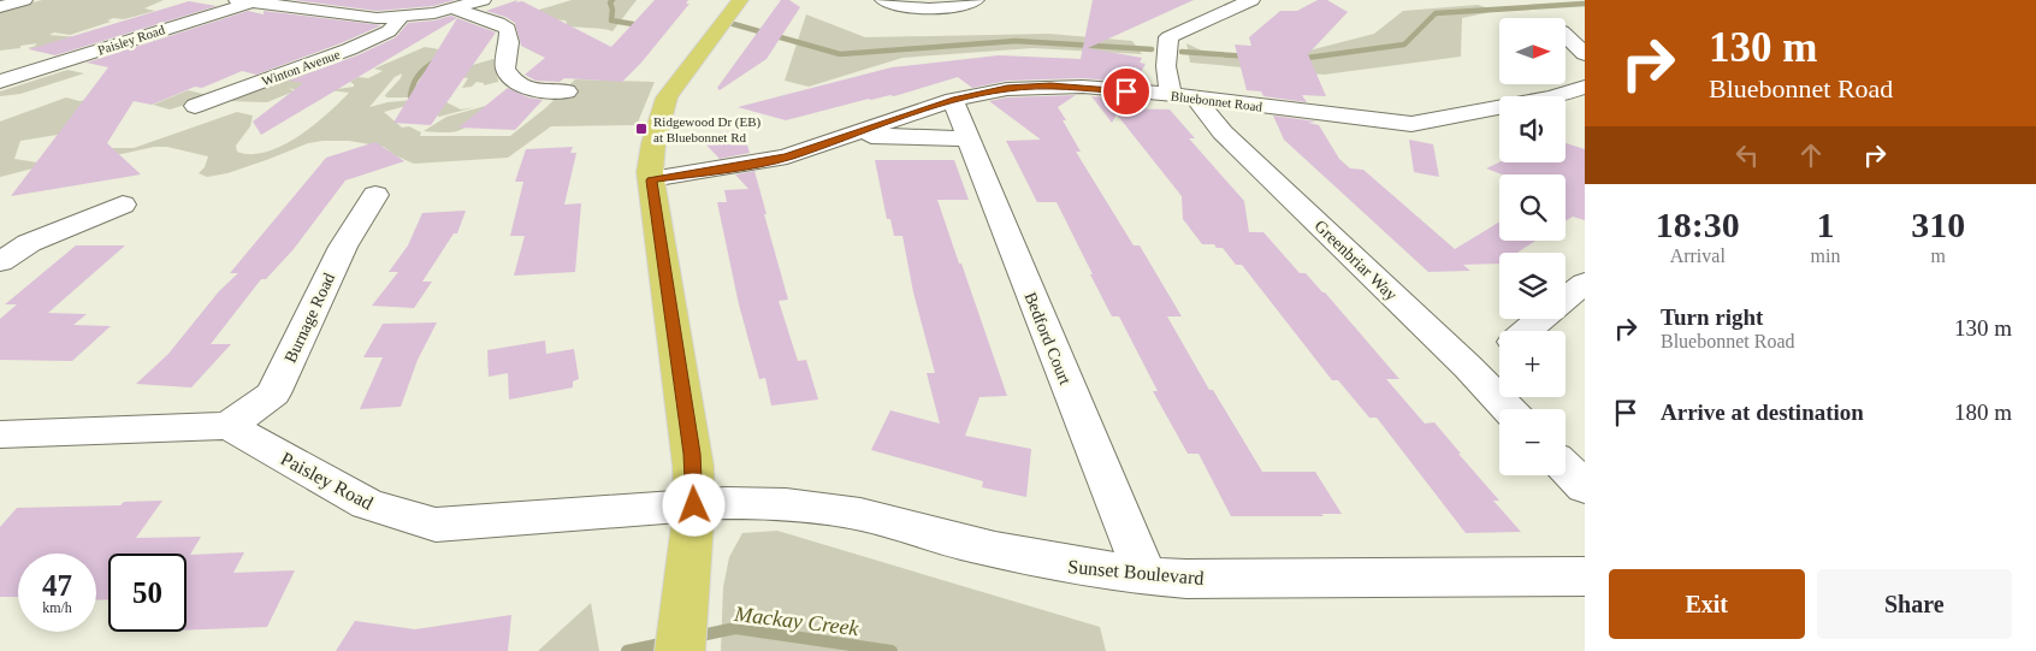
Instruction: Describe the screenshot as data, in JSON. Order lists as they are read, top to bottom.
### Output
{
  "streets": {
    "street": [
      "Paisley Road",
      "Winton Avenue",
      "Bluebonnet Road",
      "Greenbriar Way",
      "Burnage Road",
      "Bedford Court",
      "Sunset Boulevard"
    ]
  },
  "crossings": [
    ["Paisley Road", "Burnage Road"],
    ["Paisley Road", "Sunset Boulevard"],
    ["Bluebonnet Road", "Greenbriar Way"],
    ["Bluebonnet Road", "Bedford Court"],
    ["Bedford Court", "Sunset Boulevard"]
  ],
  "water": ["Mackay Creek"],
  "places": {
    "transit": ["Ridgewood Dr (EB) at Bluebonnet Rd"]
  },
  "north": "right",
  "page": {
    "turn": ["130 m", "Bluebonnet Road"],
    "map_buttons": ["+", "−"],
    "eta": [
      "18:30",
      "Arrival",
      "1",
      "min",
      "310",
      "m"
    ],
    "list": [
      {
        "name": "Turn right",
        "note": "Bluebonnet Road",
        "value": "130 m"
      },
      {
        "name": "Arrive at destination",
        "value": "180 m"
      }
    ],
    "speed": "47 km/h",
    "limit": "50",
    "buttons": ["Exit", "Share"]
  }
}
